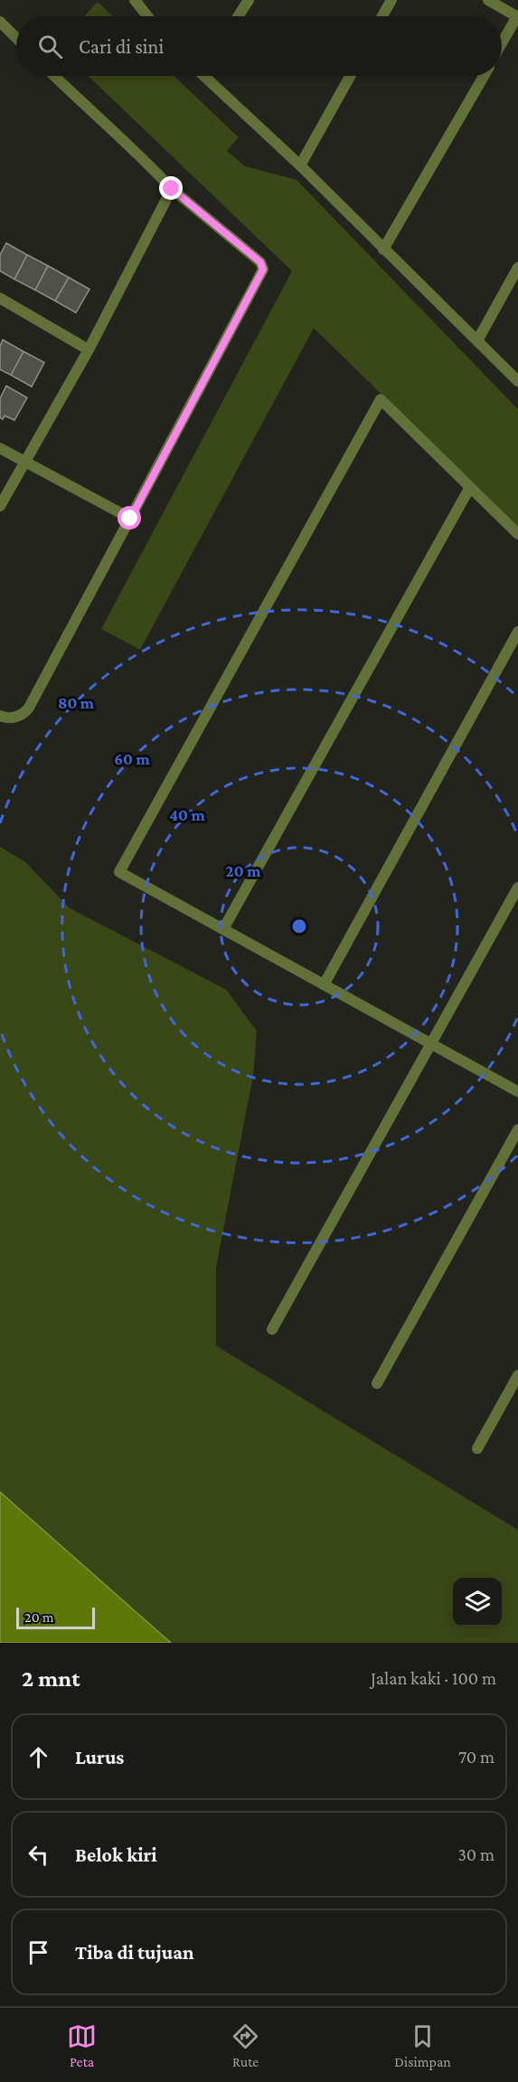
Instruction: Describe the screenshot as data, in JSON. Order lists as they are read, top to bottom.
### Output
{
  "scale_bar": "20 m",
  "page": {
    "search": "Cari di sini",
    "scale": "20 m",
    "heading": ["2 mnt", "Jalan kaki · 100 m"],
    "list": [
      ["Lurus", "70 m"],
      ["Belok kiri", "30 m"],
      "Tiba di tujuan"
    ],
    "nav": ["Peta", "Rute", "Disimpan"]
  },
  "rings": [
    "80 m",
    "60 m",
    "40 m",
    "20 m"
  ]
}
